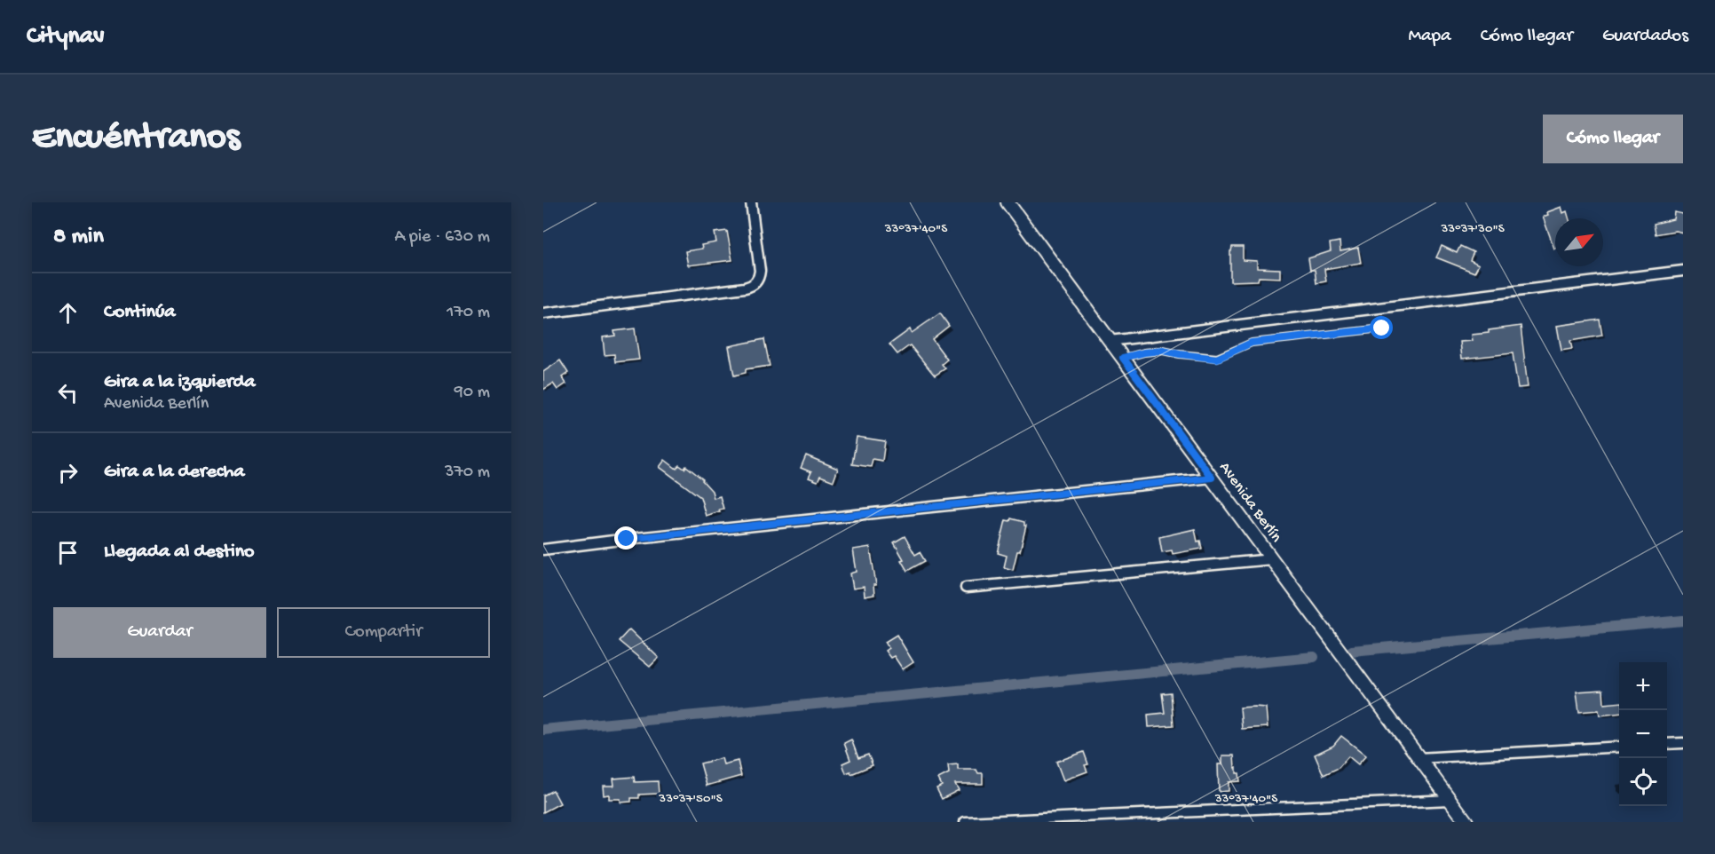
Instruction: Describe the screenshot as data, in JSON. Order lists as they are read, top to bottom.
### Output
{
  "streets": {
    "street": ["Avenida Berlín"]
  },
  "north": "top right",
  "page": {
    "header": "Citynav",
    "nav": ["Mapa", "Cómo llegar", "Guardados"],
    "buttons": [
      "Cómo llegar",
      ["Guardar", "Compartir"]
    ],
    "title": "Encuéntranos",
    "heading": ["8 min", "A pie · 630 m"],
    "list": [
      ["Continúa", "170 m"],
      ["Gira a la izquierda", "Avenida Berlín", "90 m"],
      ["Gira a la derecha", "370 m"],
      "Llegada al destino"
    ],
    "map_buttons": ["+", "−"]
  },
  "coordinates": ["33°37'40\"S", "33°37'30\"S", "33°37'50\"S"]
}
